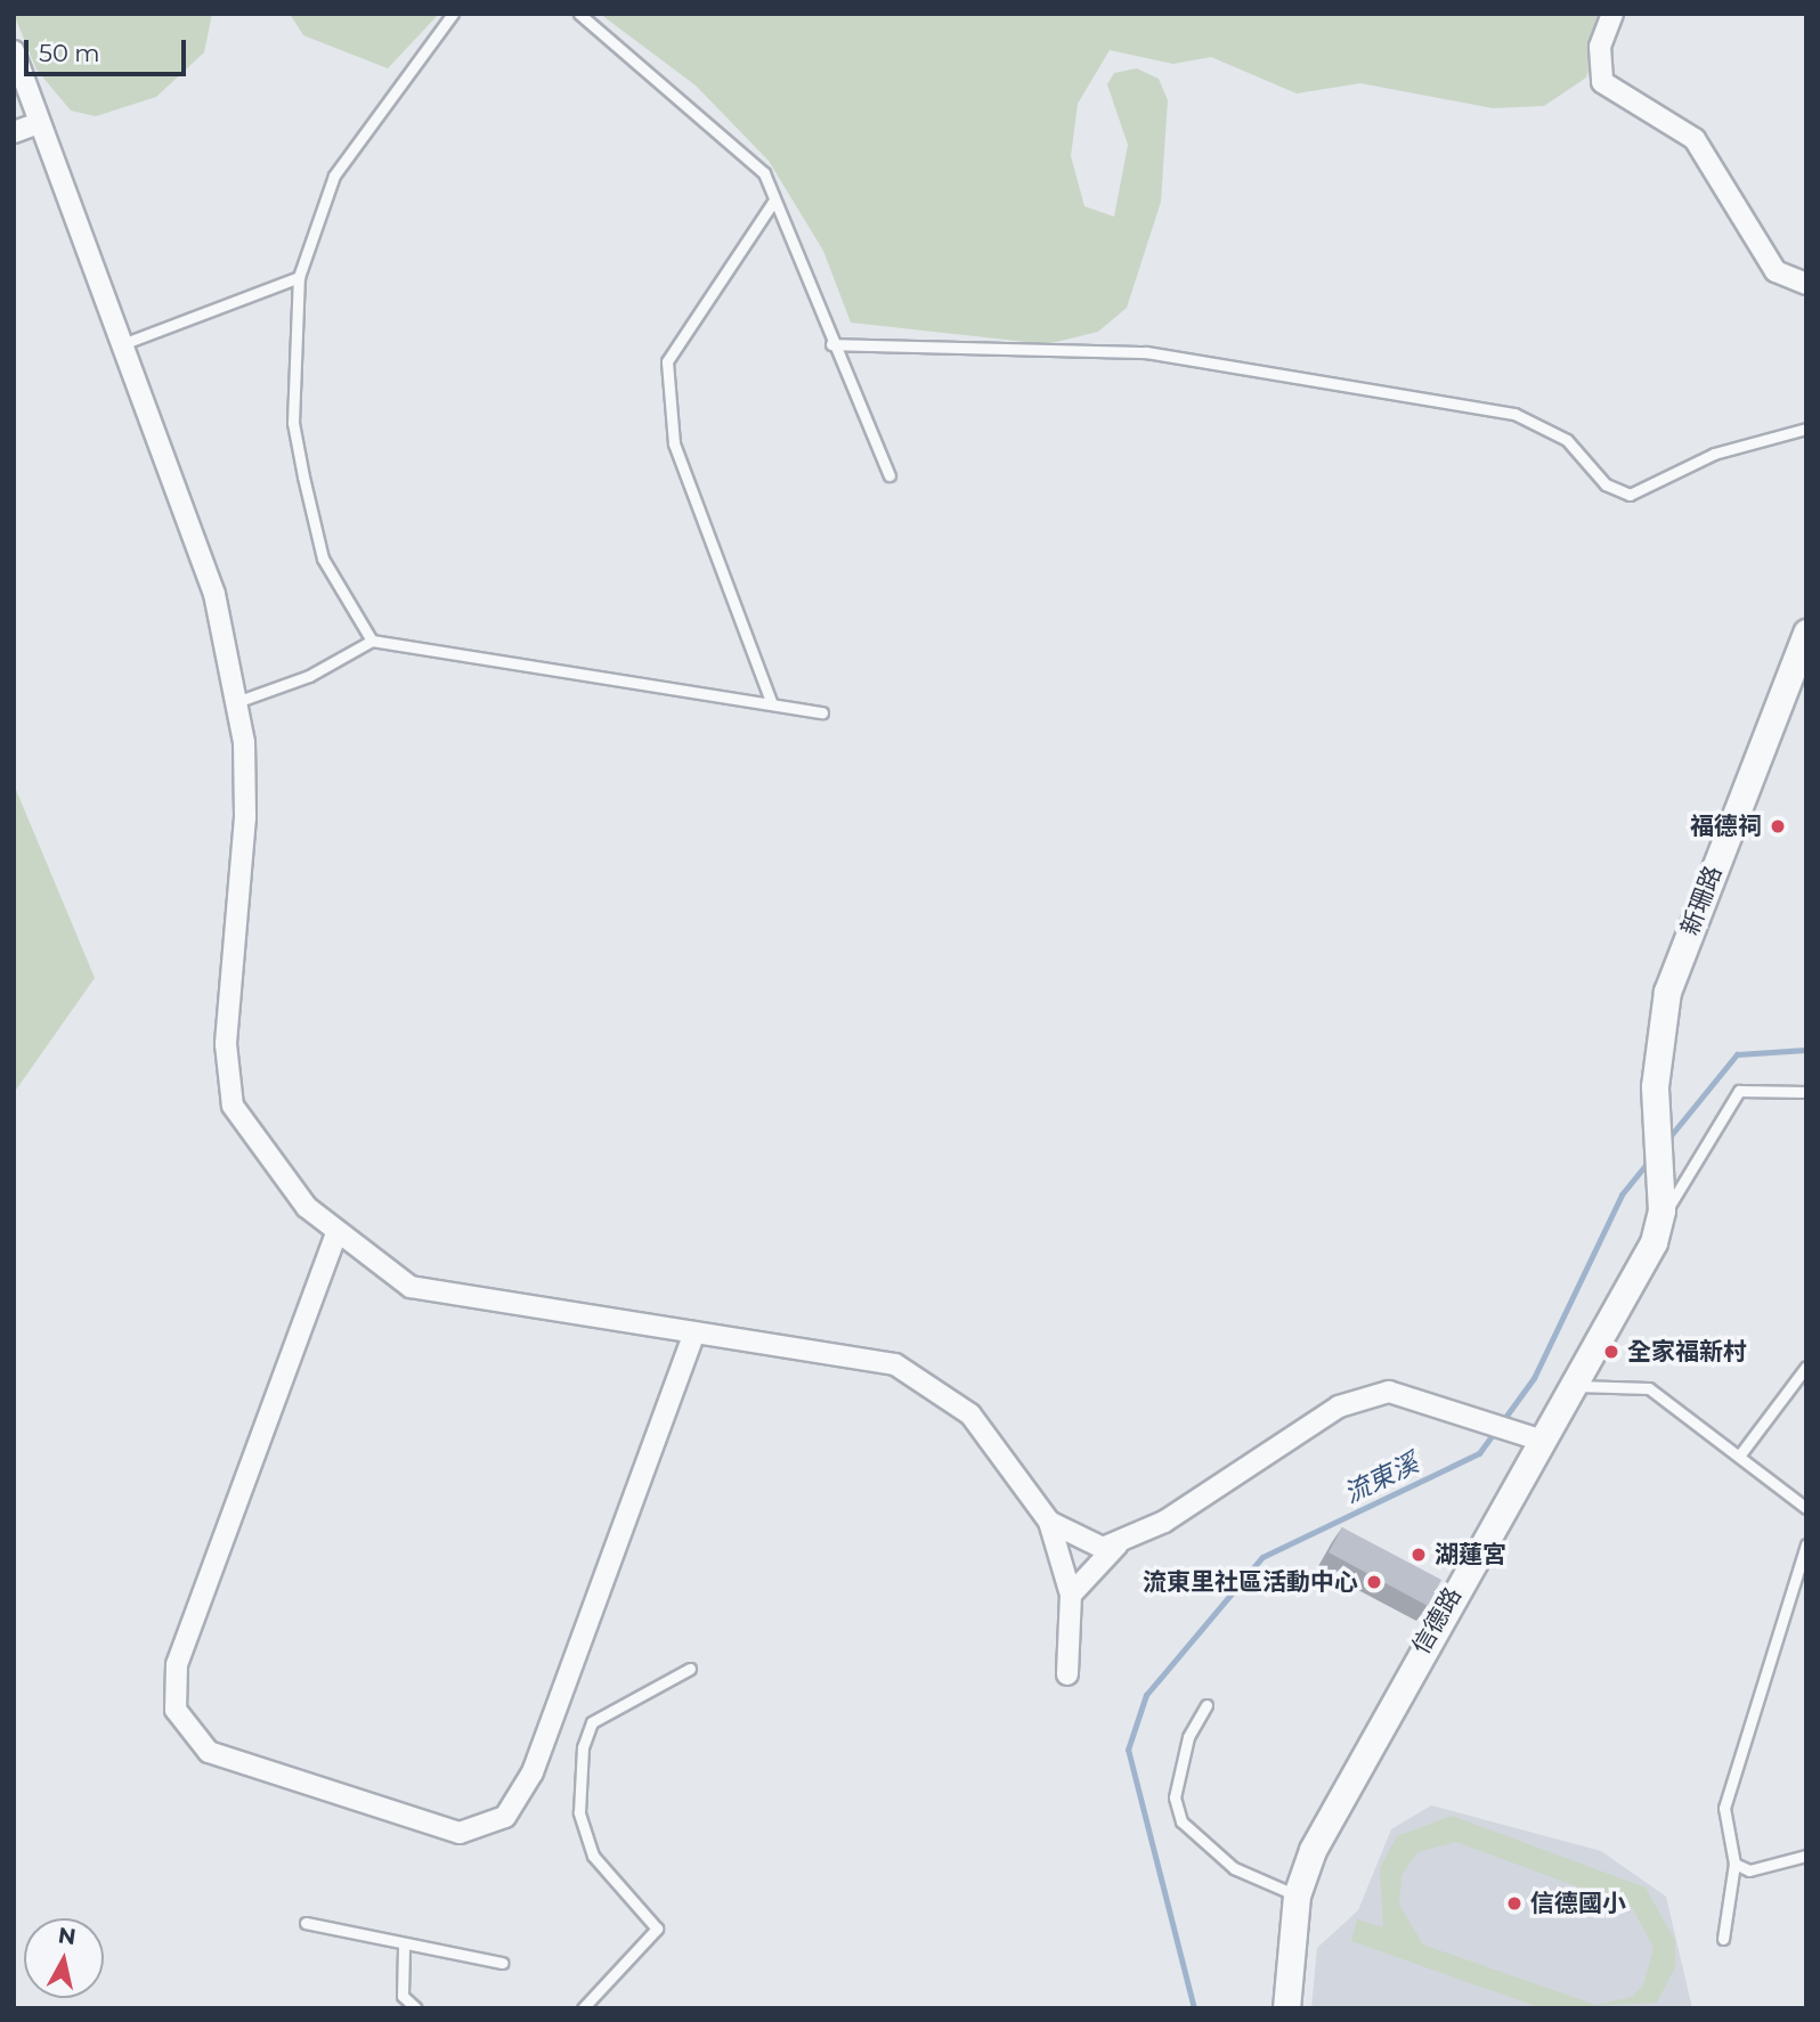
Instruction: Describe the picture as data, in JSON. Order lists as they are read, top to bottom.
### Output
{
  "streets": {
    "street": ["新珊路", "信德路"]
  },
  "crossings": [
    ["新珊路", "信德路"]
  ],
  "water": ["流東溪"],
  "places": [
    "福德祠",
    "全家福新村",
    "湖蓮宮",
    "流東里社區活動中心",
    "信德國小"
  ],
  "scale_bar": "50 m",
  "north": "top"
}
